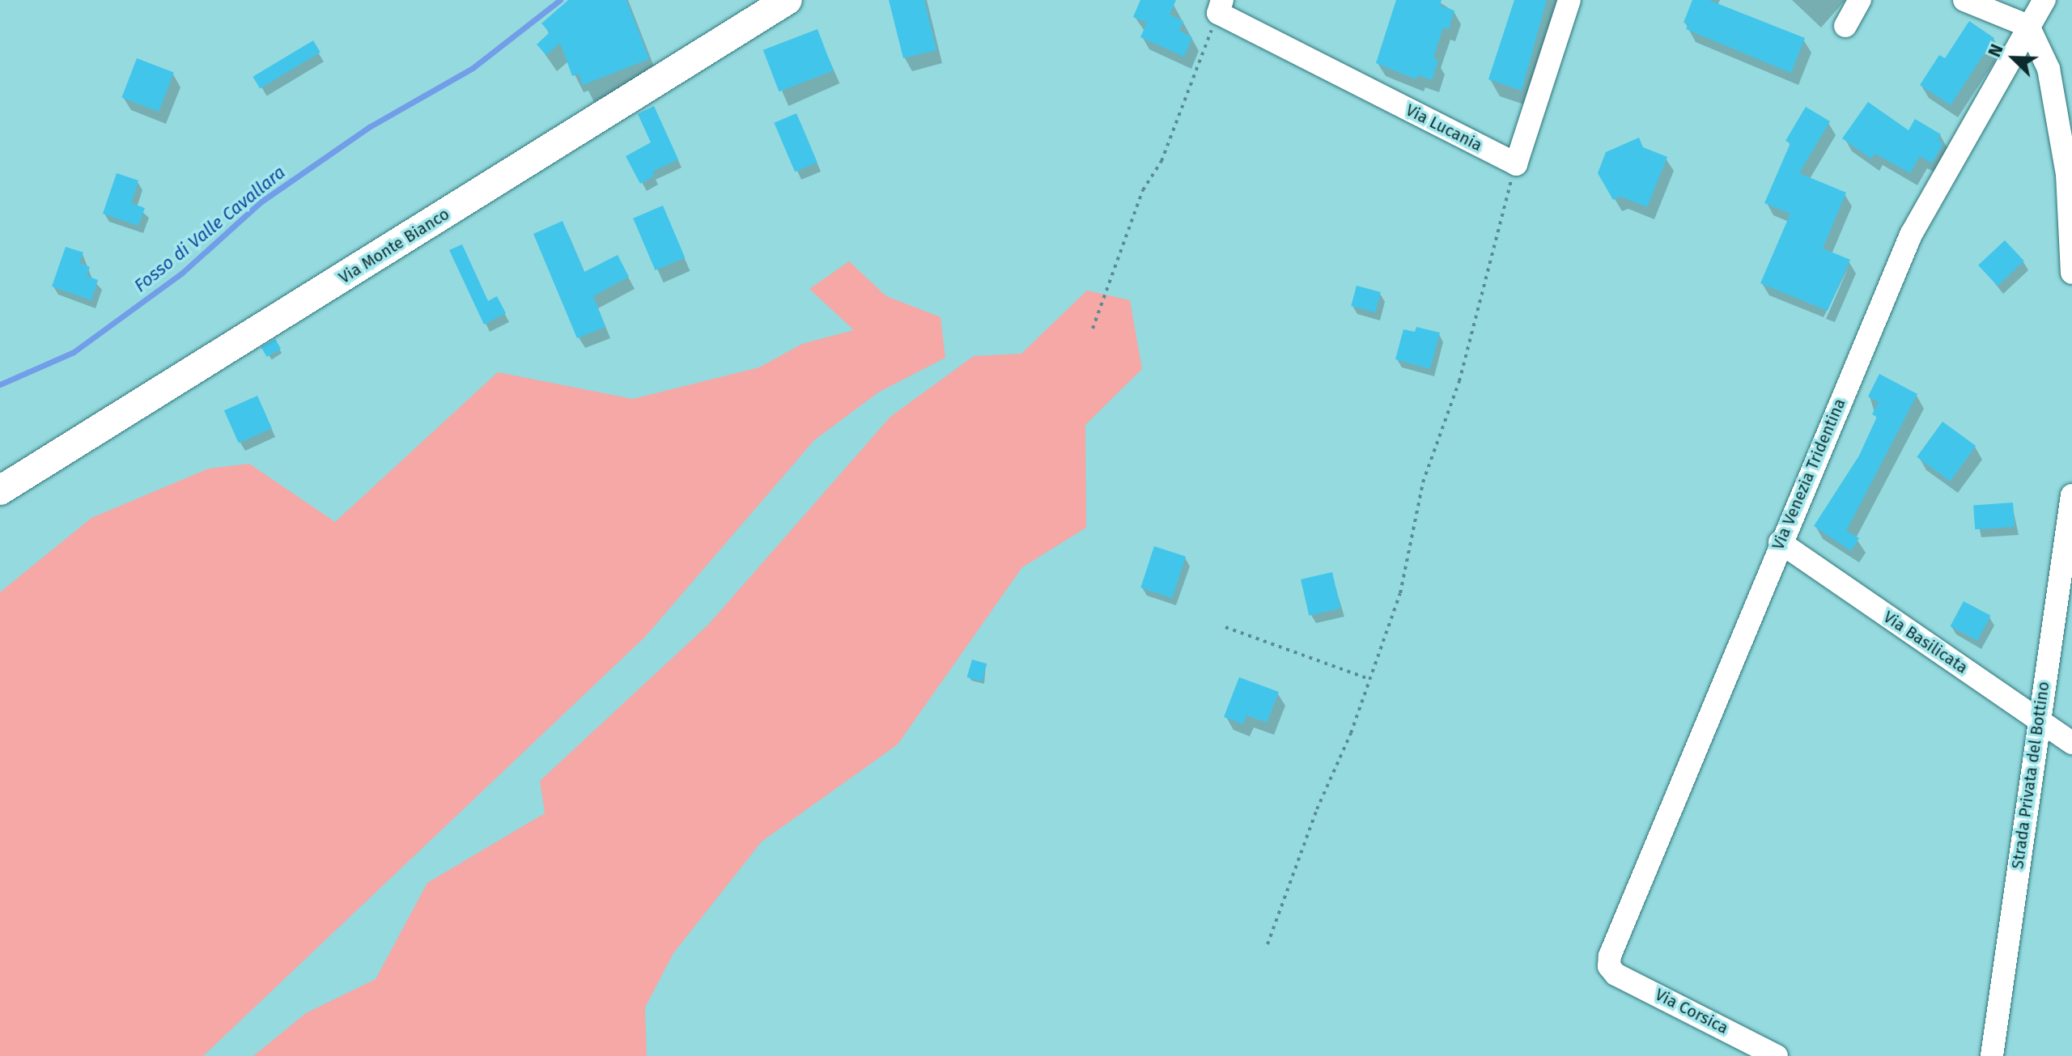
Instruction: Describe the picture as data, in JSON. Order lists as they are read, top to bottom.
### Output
{
  "streets": {
    "main road": ["Via Monte Bianco"],
    "street": [
      "Via Lucania",
      "Via Venezia Tridentina",
      "Via Basilicata",
      "Strada Privata del Bottino",
      "Via Corsica"
    ]
  },
  "crossings": [
    ["Via Venezia Tridentina", "Via Basilicata"],
    ["Via Venezia Tridentina", "Via Corsica"],
    ["Via Basilicata", "Strada Privata del Bottino"]
  ],
  "water": ["Fosso di Valle Cavallara"],
  "north": "top left"
}
